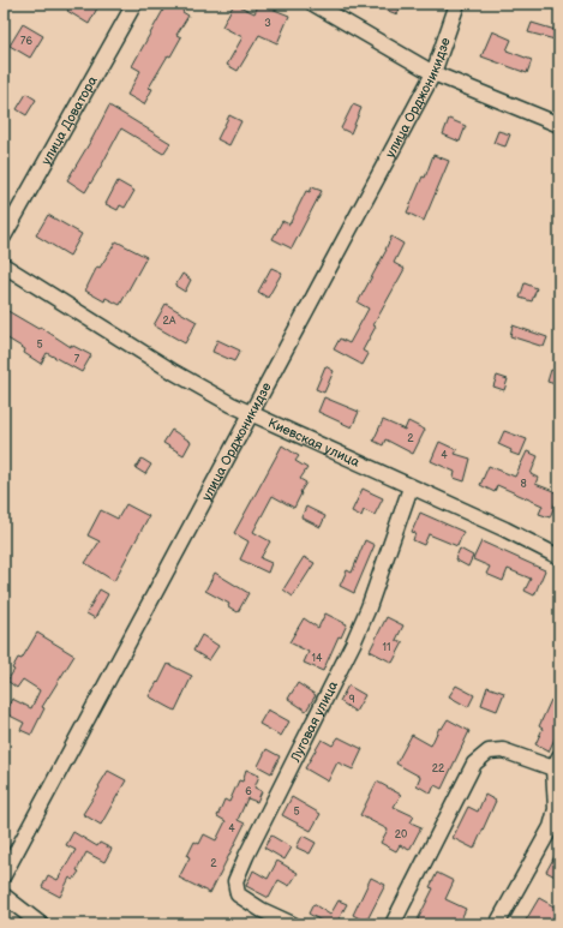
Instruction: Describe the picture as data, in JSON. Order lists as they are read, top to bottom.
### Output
{
  "streets": {
    "street": [
      "улица Орджоникидзе",
      "улица Доватора",
      "Киевская улица",
      "Луговая улица"
    ]
  },
  "crossings": [
    ["улица Орджоникидзе", "Киевская улица"],
    ["Киевская улица", "Луговая улица"]
  ],
  "house_numbers": [
    "3",
    "76",
    "2А",
    "5",
    "7",
    "2",
    "4",
    "8",
    "11",
    "14",
    "9",
    "22",
    "6",
    "5",
    "4",
    "20",
    "2"
  ]
}
